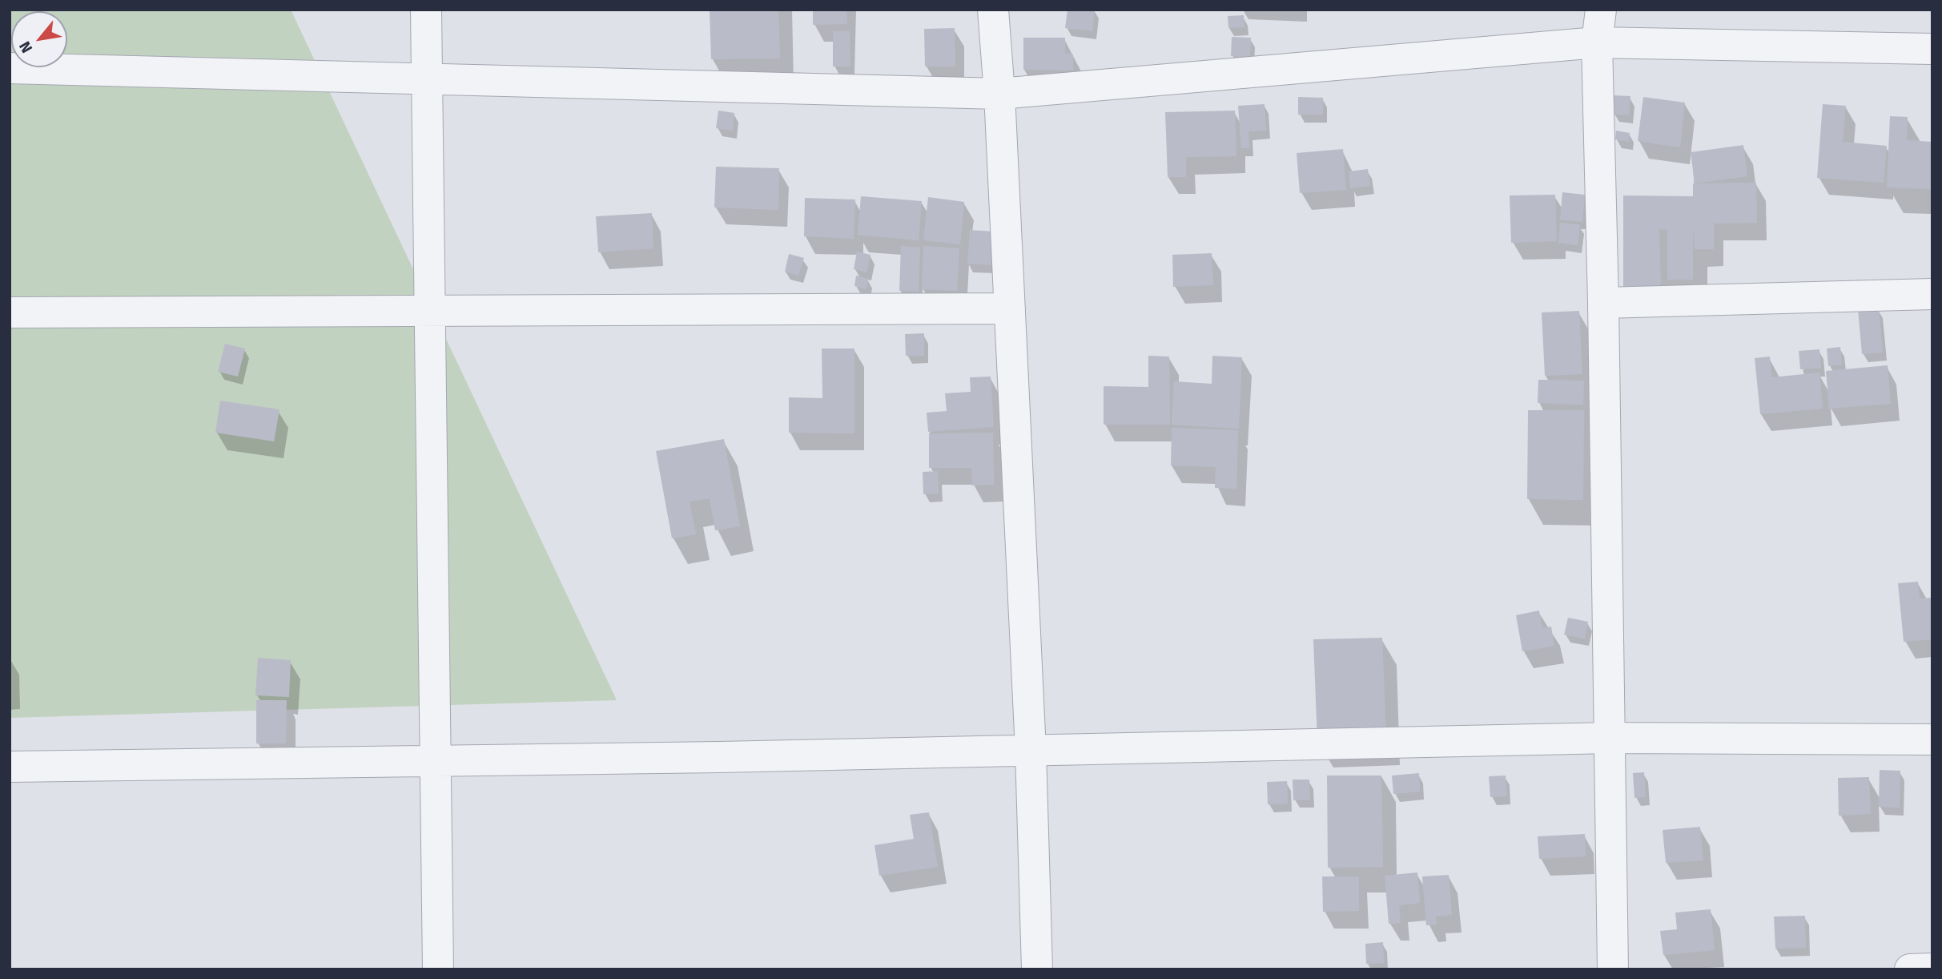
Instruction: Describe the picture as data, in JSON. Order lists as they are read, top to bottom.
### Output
{
  "north": "bottom left"
}
